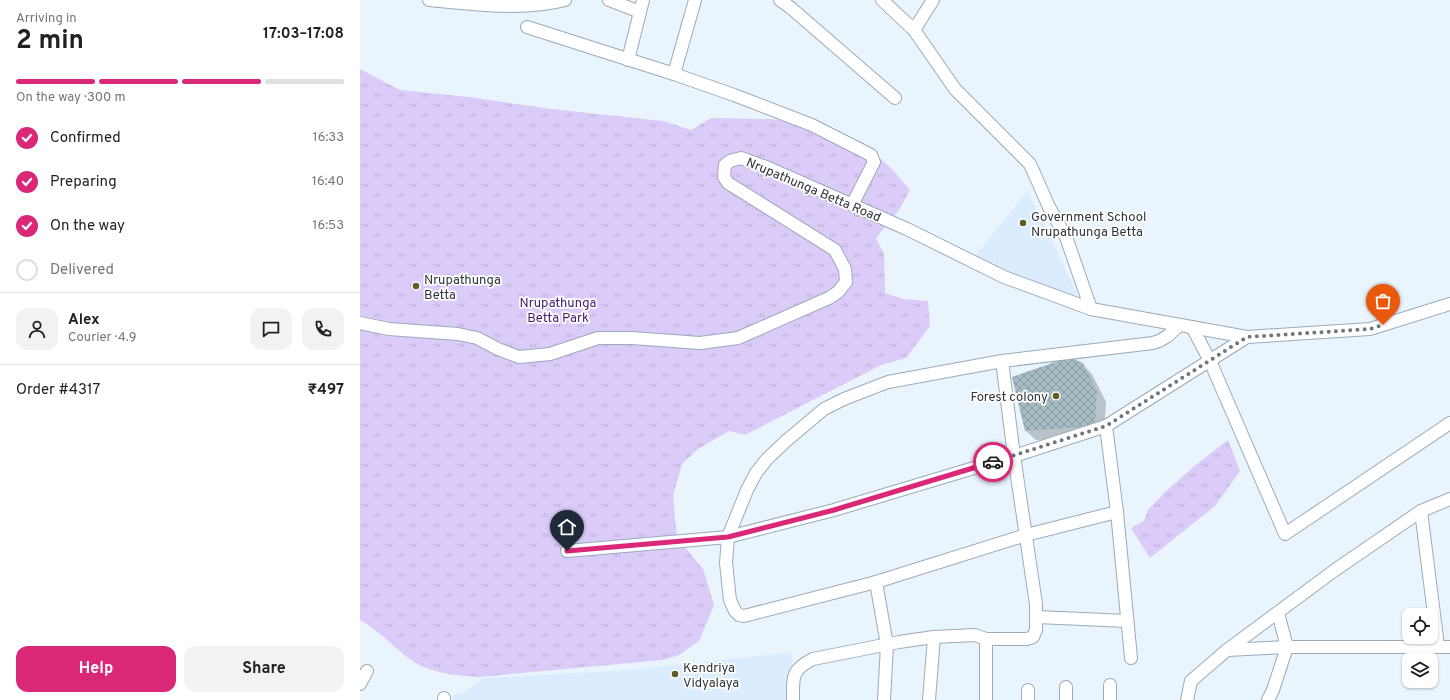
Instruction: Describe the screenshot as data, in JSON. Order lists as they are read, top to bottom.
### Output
{
  "streets": {
    "street": ["Nrupathunga Betta Road"]
  },
  "parks": ["Nrupathunga Betta Park"],
  "places": [
    "Government School Nrupathunga Betta",
    "Nrupathunga Betta",
    "Forest colony",
    "Kendriya Vidyalaya"
  ],
  "page": {
    "heading": ["2 min", "Arriving in", "17:03–17:08"],
    "panel": [
      "Alex",
      "Courier · 4.9",
      "Order #4317",
      "₹497"
    ],
    "bar": "On the way · 300 m",
    "list": [
      ["Confirmed", "16:33"],
      ["Preparing", "16:40"],
      ["On the way", "16:53"],
      "Delivered"
    ],
    "buttons": ["Help", "Share"]
  }
}
